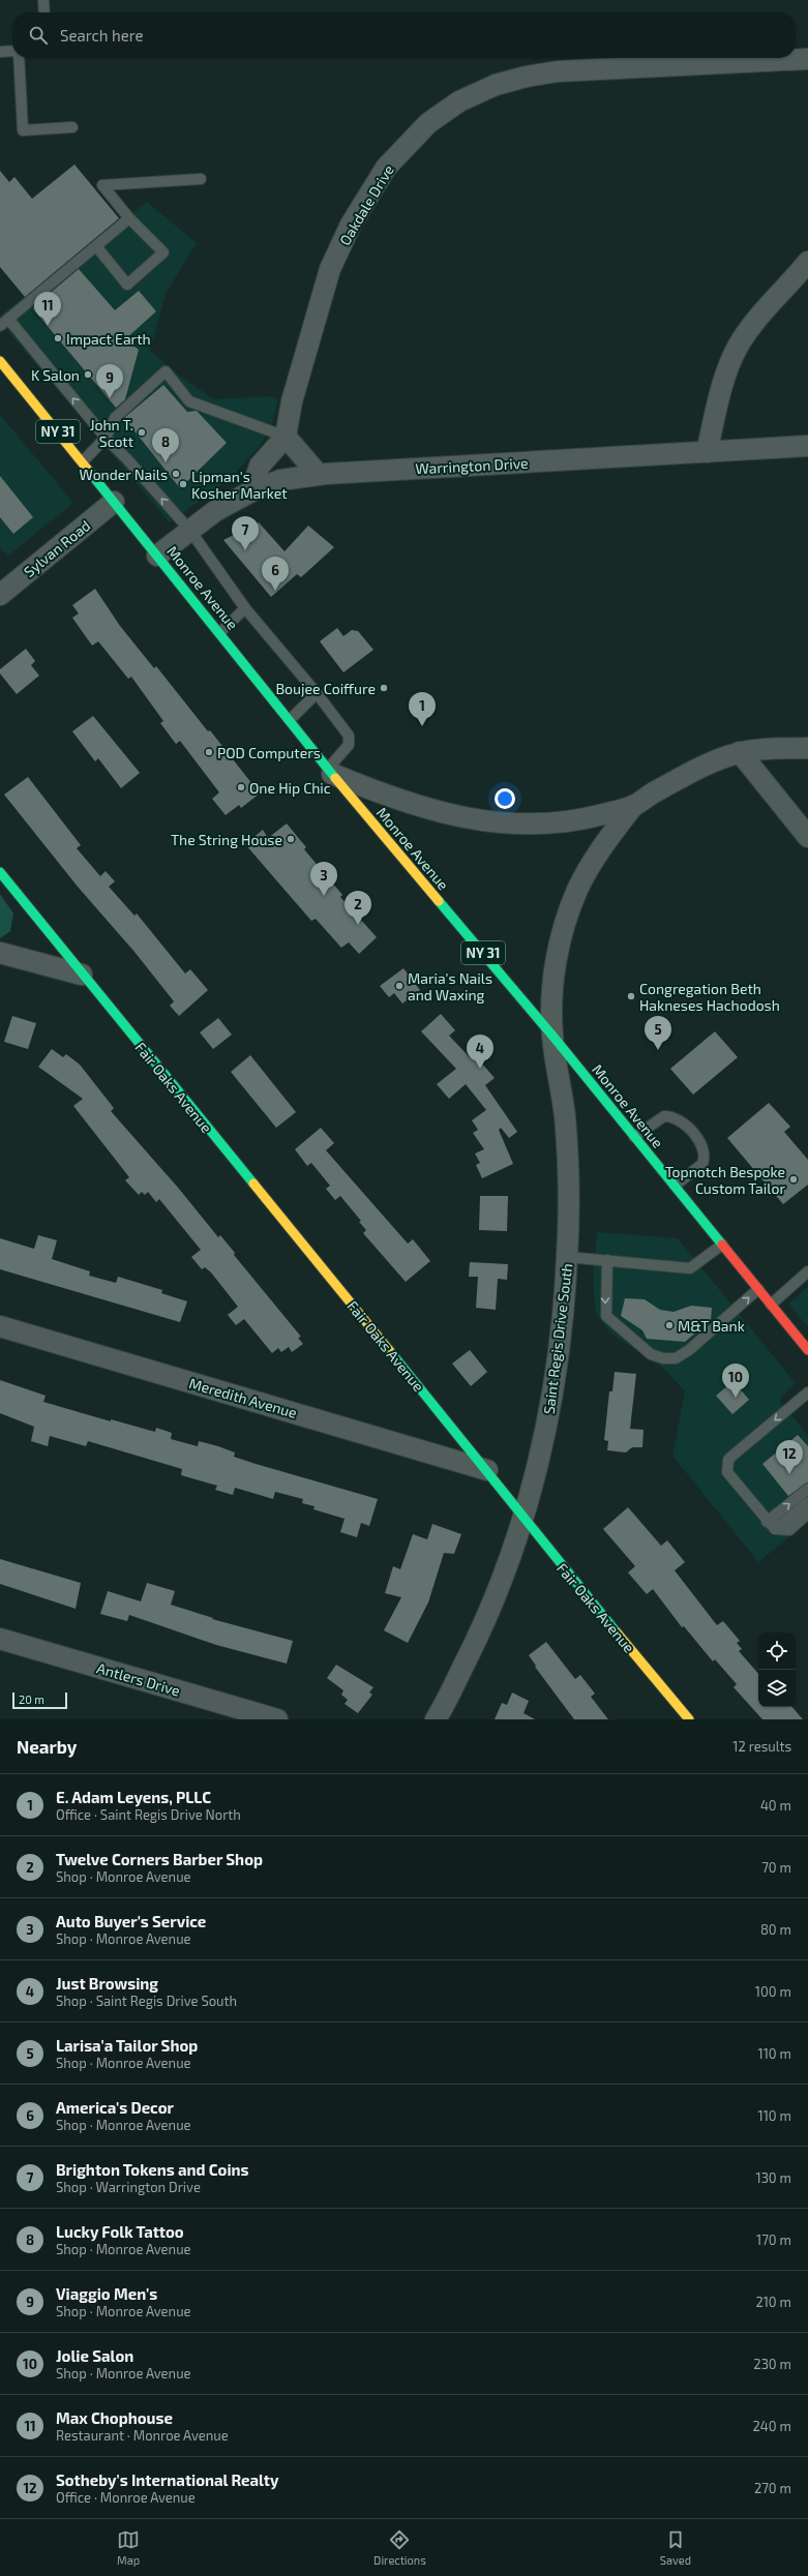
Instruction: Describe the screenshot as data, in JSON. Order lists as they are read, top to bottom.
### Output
{
  "streets": {
    "main road": ["NY 31", "Monroe Avenue", "Fair Oaks Avenue"],
    "street": [
      "Oakdale Drive",
      "Warrington Drive",
      "Sylvan Road",
      "Saint Regis Drive South",
      "Meredith Avenue",
      "Antlers Drive"
    ]
  },
  "crossings": [
    ["Warrington Drive", "Monroe Avenue"],
    ["Sylvan Road", "Monroe Avenue"],
    ["Monroe Avenue", "Saint Regis Drive South"],
    ["Fair Oaks Avenue", "Saint Regis Drive South"],
    ["Fair Oaks Avenue", "Meredith Avenue"]
  ],
  "places": [
    "Impact Earth",
    "K Salon",
    "John T. Scott",
    "Wonder Nails",
    "Lipman's Kosher Market",
    "Boujee Coiffure",
    "POD Computers",
    "One Hip Chic",
    "The String House",
    "Maria's Nails and Waxing",
    "Congregation Beth Hakneses Hachodosh",
    "Topnotch Bespoke Custom Tailor",
    "M&T Bank"
  ],
  "scale_bar": "20 m",
  "page": {
    "search": "Search here",
    "pins": [
      "11",
      "9",
      "8",
      "7",
      "6",
      "1",
      "3",
      "2",
      "5",
      "4",
      "10",
      "12"
    ],
    "scale": "20 m",
    "heading": ["Nearby", "12 results"],
    "list": [
      {
        "mark": "1",
        "name": "E. Adam Leyens, PLLC",
        "note": "Office · Saint Regis Drive North",
        "value": "40 m"
      },
      {
        "mark": "2",
        "name": "Twelve Corners Barber Shop",
        "note": "Shop · Monroe Avenue",
        "value": "70 m"
      },
      {
        "mark": "3",
        "name": "Auto Buyer's Service",
        "note": "Shop · Monroe Avenue",
        "value": "80 m"
      },
      {
        "mark": "4",
        "name": "Just Browsing",
        "note": "Shop · Saint Regis Drive South",
        "value": "100 m"
      },
      {
        "mark": "5",
        "name": "Larisa'a Tailor Shop",
        "note": "Shop · Monroe Avenue",
        "value": "110 m"
      },
      {
        "mark": "6",
        "name": "America's Decor",
        "note": "Shop · Monroe Avenue",
        "value": "110 m"
      },
      {
        "mark": "7",
        "name": "Brighton Tokens and Coins",
        "note": "Shop · Warrington Drive",
        "value": "130 m"
      },
      {
        "mark": "8",
        "name": "Lucky Folk Tattoo",
        "note": "Shop · Monroe Avenue",
        "value": "170 m"
      },
      {
        "mark": "9",
        "name": "Viaggio Men's",
        "note": "Shop · Monroe Avenue",
        "value": "210 m"
      },
      {
        "mark": "10",
        "name": "Jolie Salon",
        "note": "Shop · Monroe Avenue",
        "value": "230 m"
      },
      {
        "mark": "11",
        "name": "Max Chophouse",
        "note": "Restaurant · Monroe Avenue",
        "value": "240 m"
      },
      {
        "mark": "12",
        "name": "Sotheby's International Realty",
        "note": "Office · Monroe Avenue",
        "value": "270 m"
      }
    ],
    "nav": ["Map", "Directions", "Saved"]
  }
}
